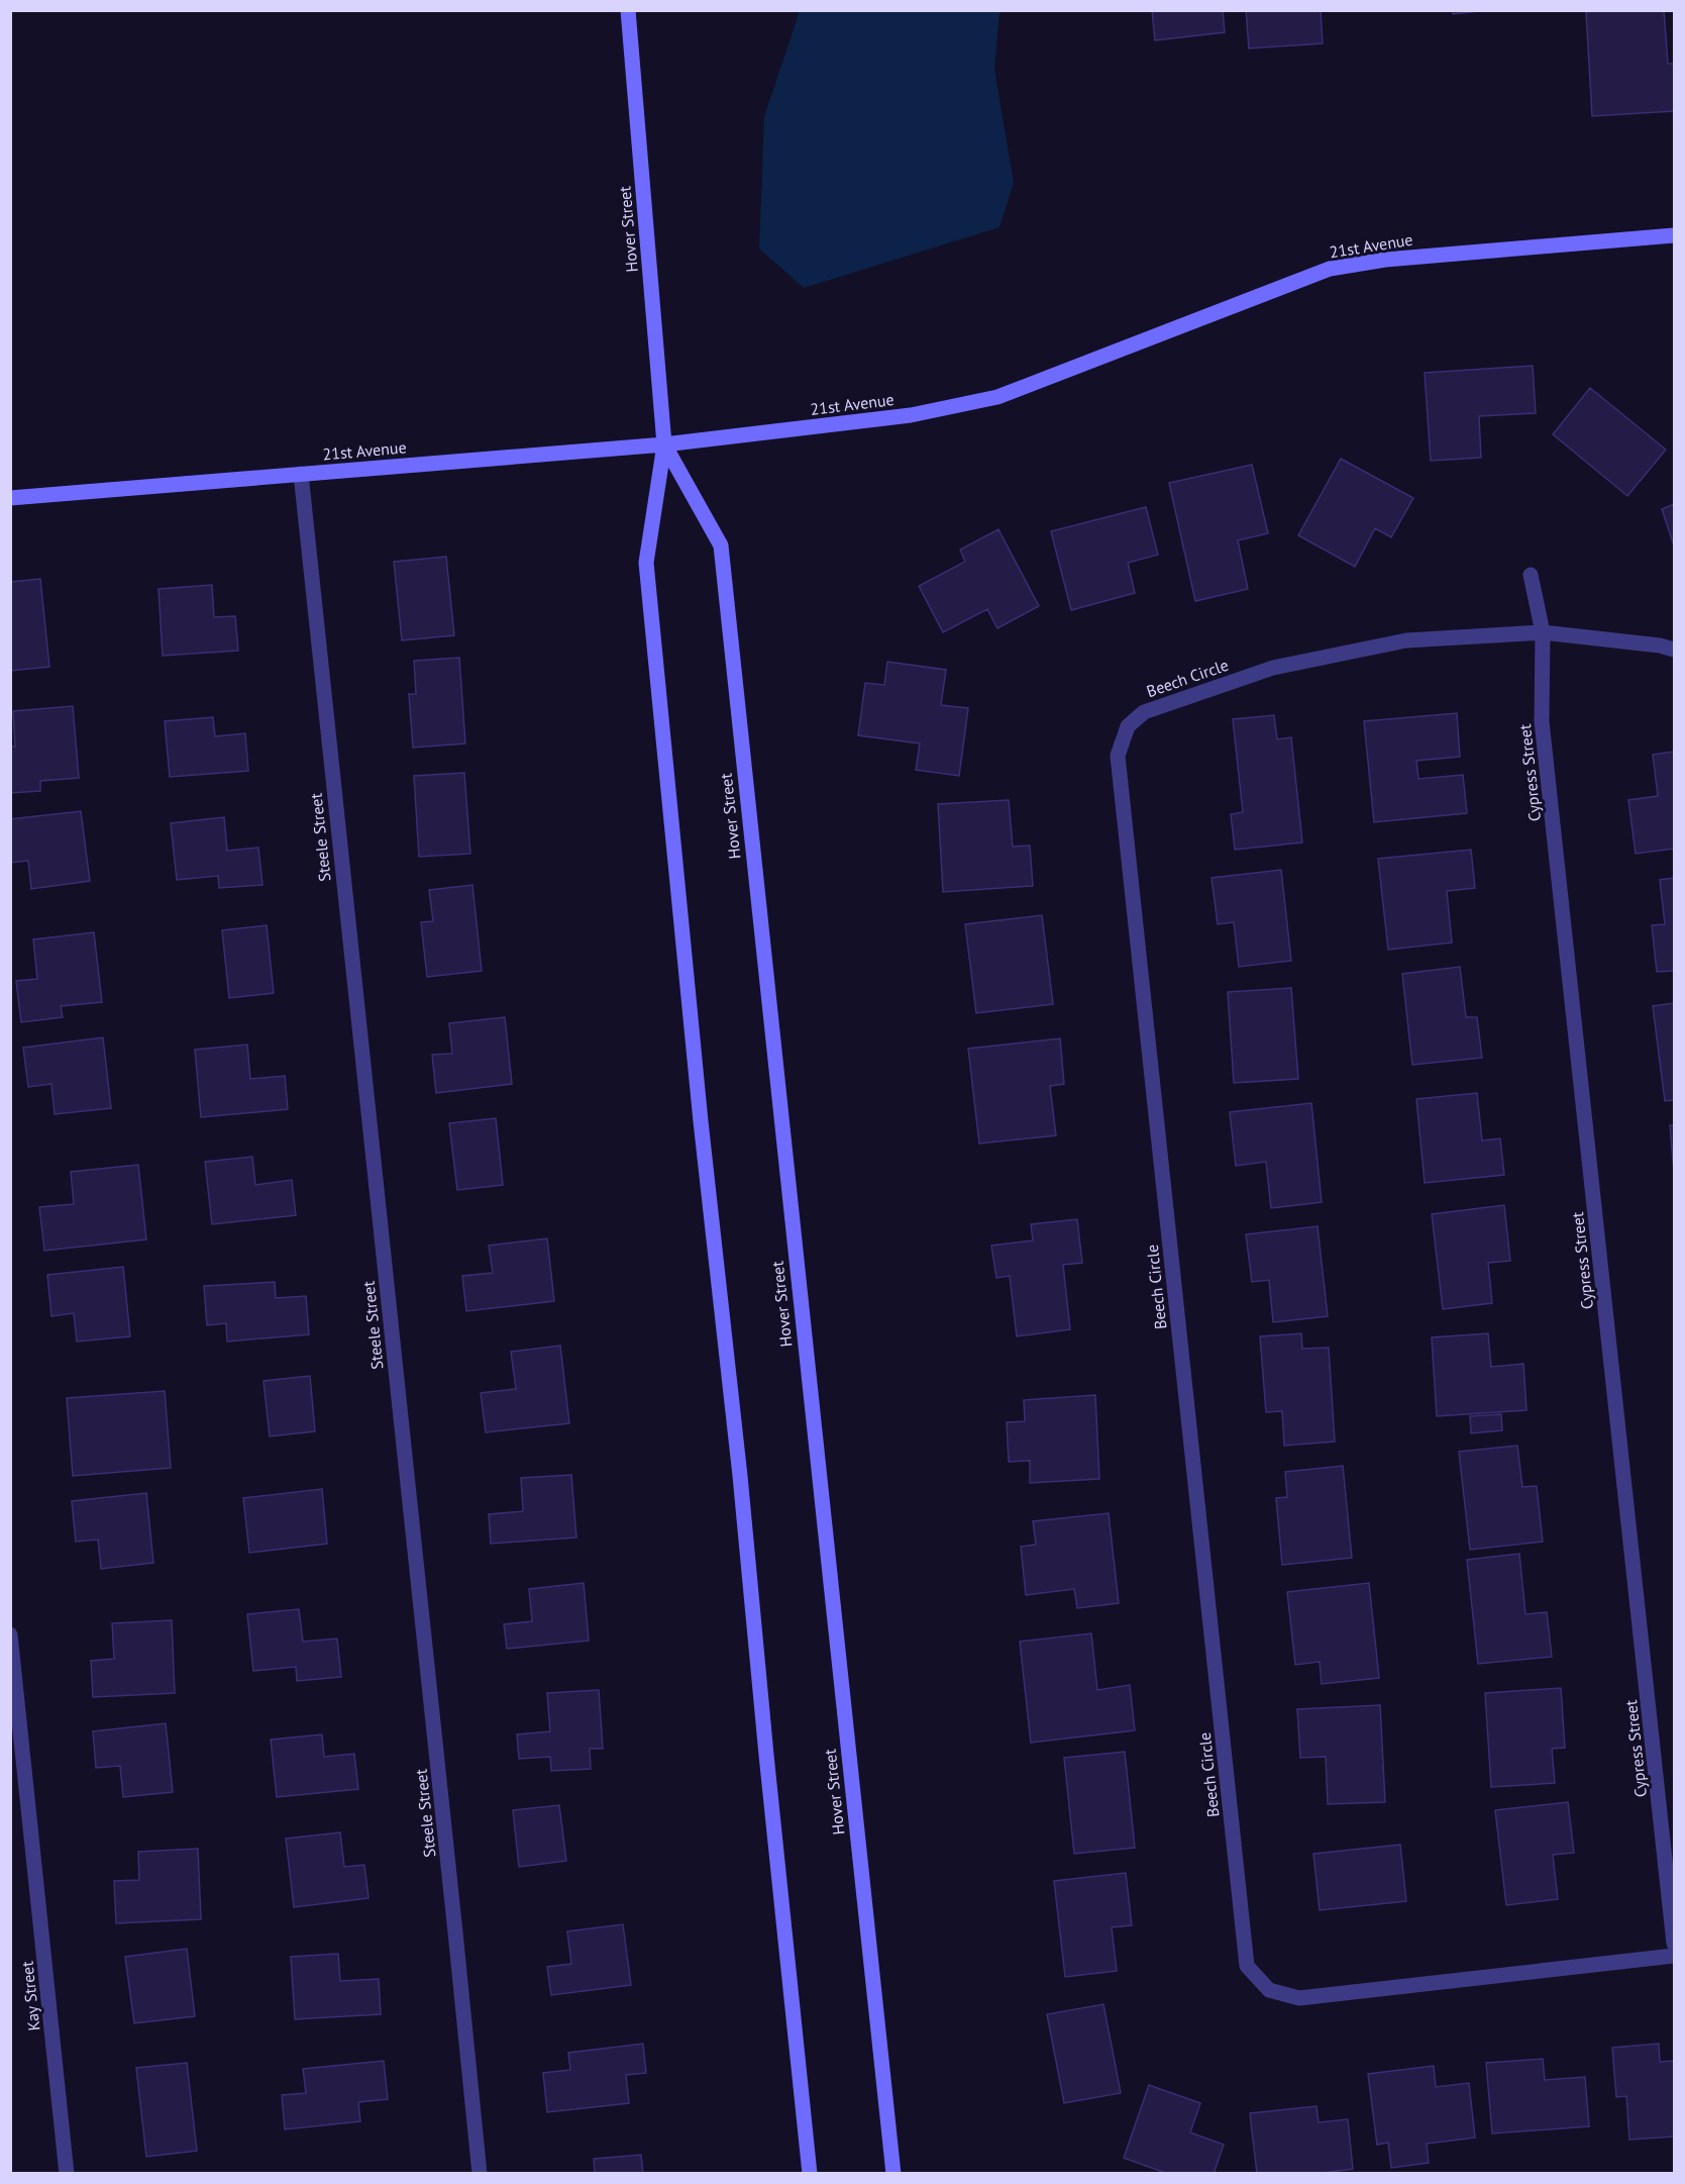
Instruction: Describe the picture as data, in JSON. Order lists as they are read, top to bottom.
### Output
{
  "streets": {
    "main road": ["Hover Street", "21st Avenue"],
    "street": [
      "Beech Circle",
      "Cypress Street",
      "Steele Street",
      "Kay Street"
    ]
  },
  "crossings": [
    ["Hover Street", "21st Avenue"],
    ["21st Avenue", "Steele Street"],
    ["Beech Circle", "Cypress Street"]
  ]
}
